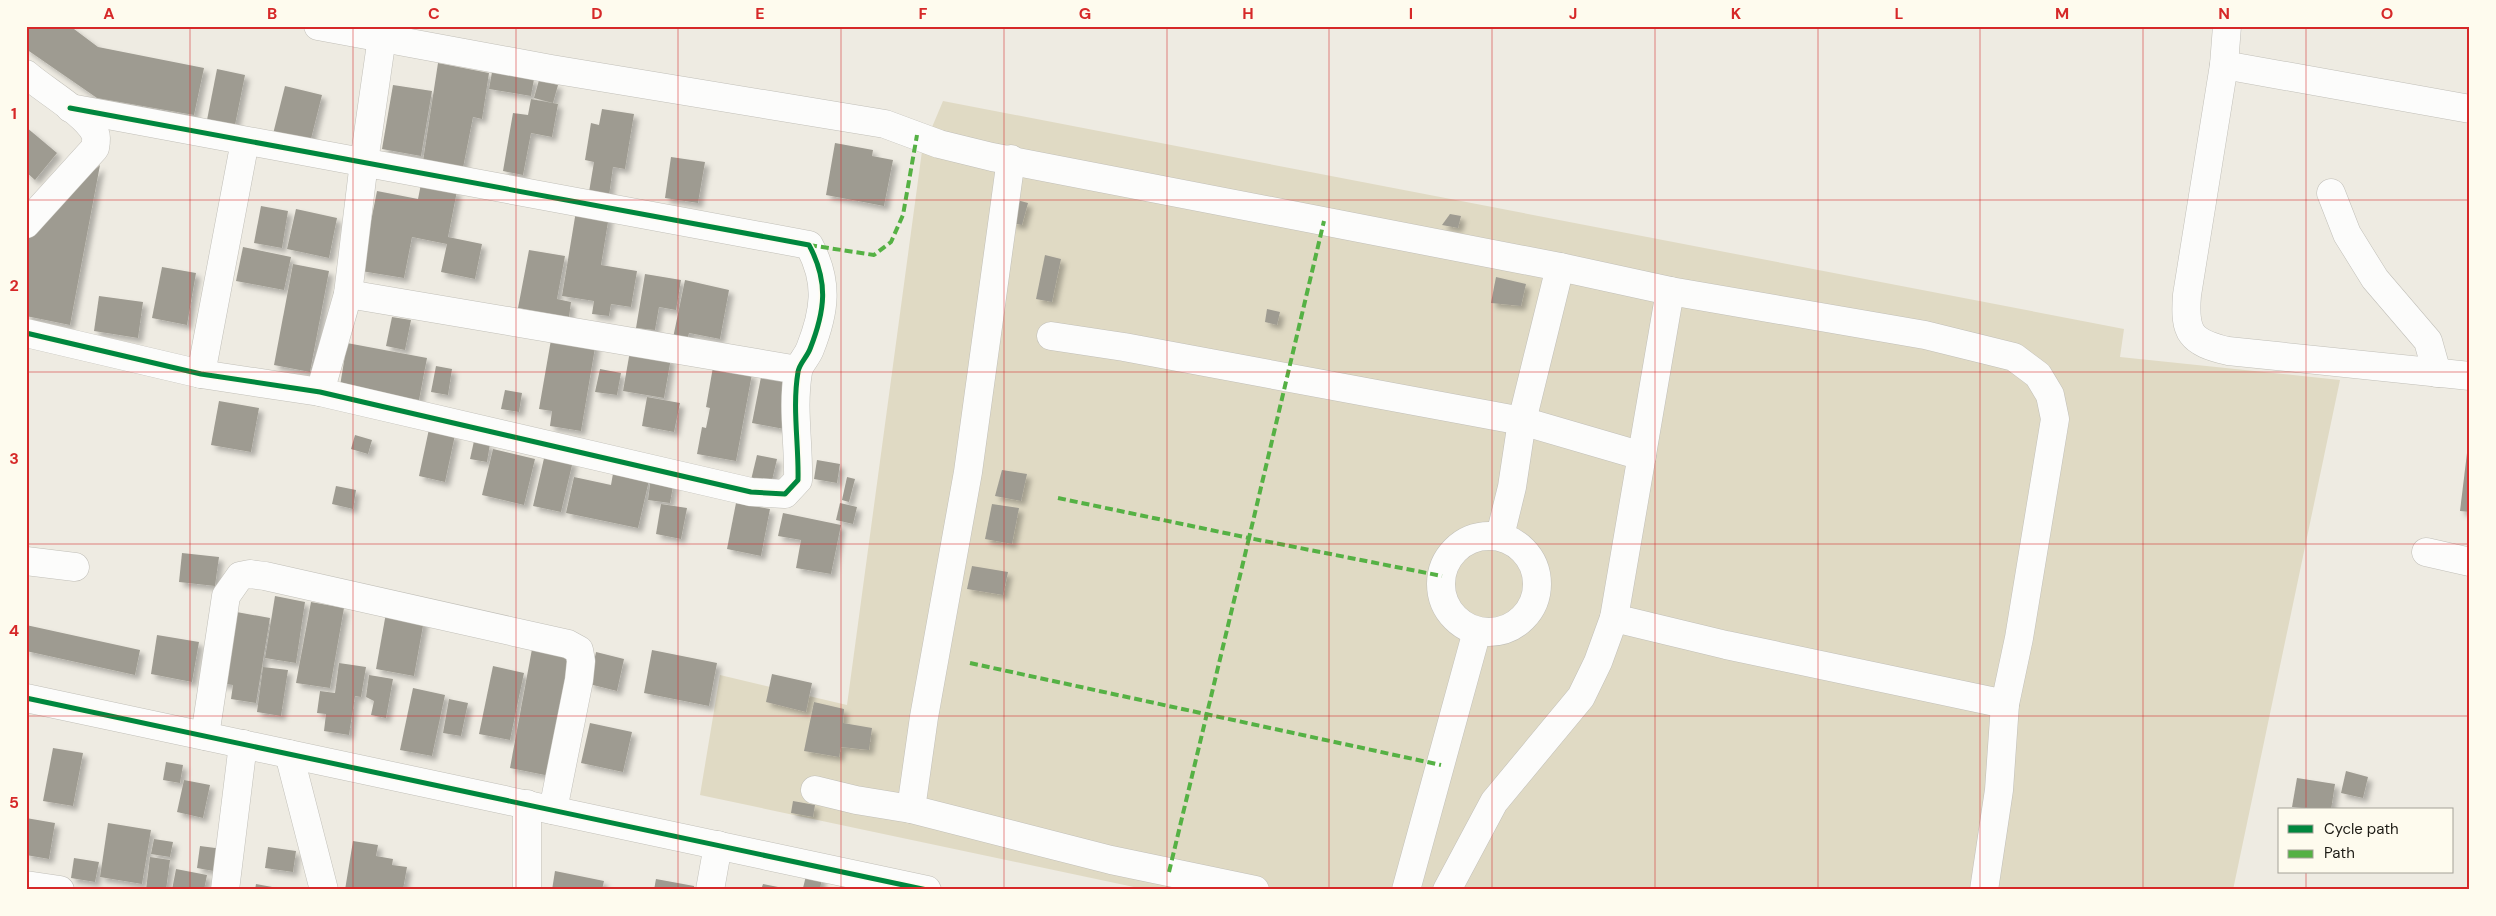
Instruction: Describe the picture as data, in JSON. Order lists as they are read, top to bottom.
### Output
{
  "legend": ["Cycle path", "Path"],
  "grid": {
    "columns": [
      "A",
      "B",
      "C",
      "D",
      "E",
      "F",
      "G",
      "H",
      "I",
      "J",
      "K",
      "L",
      "M",
      "N",
      "O"
    ],
    "rows": [
      "1",
      "2",
      "3",
      "4",
      "5"
    ]
  }
}
